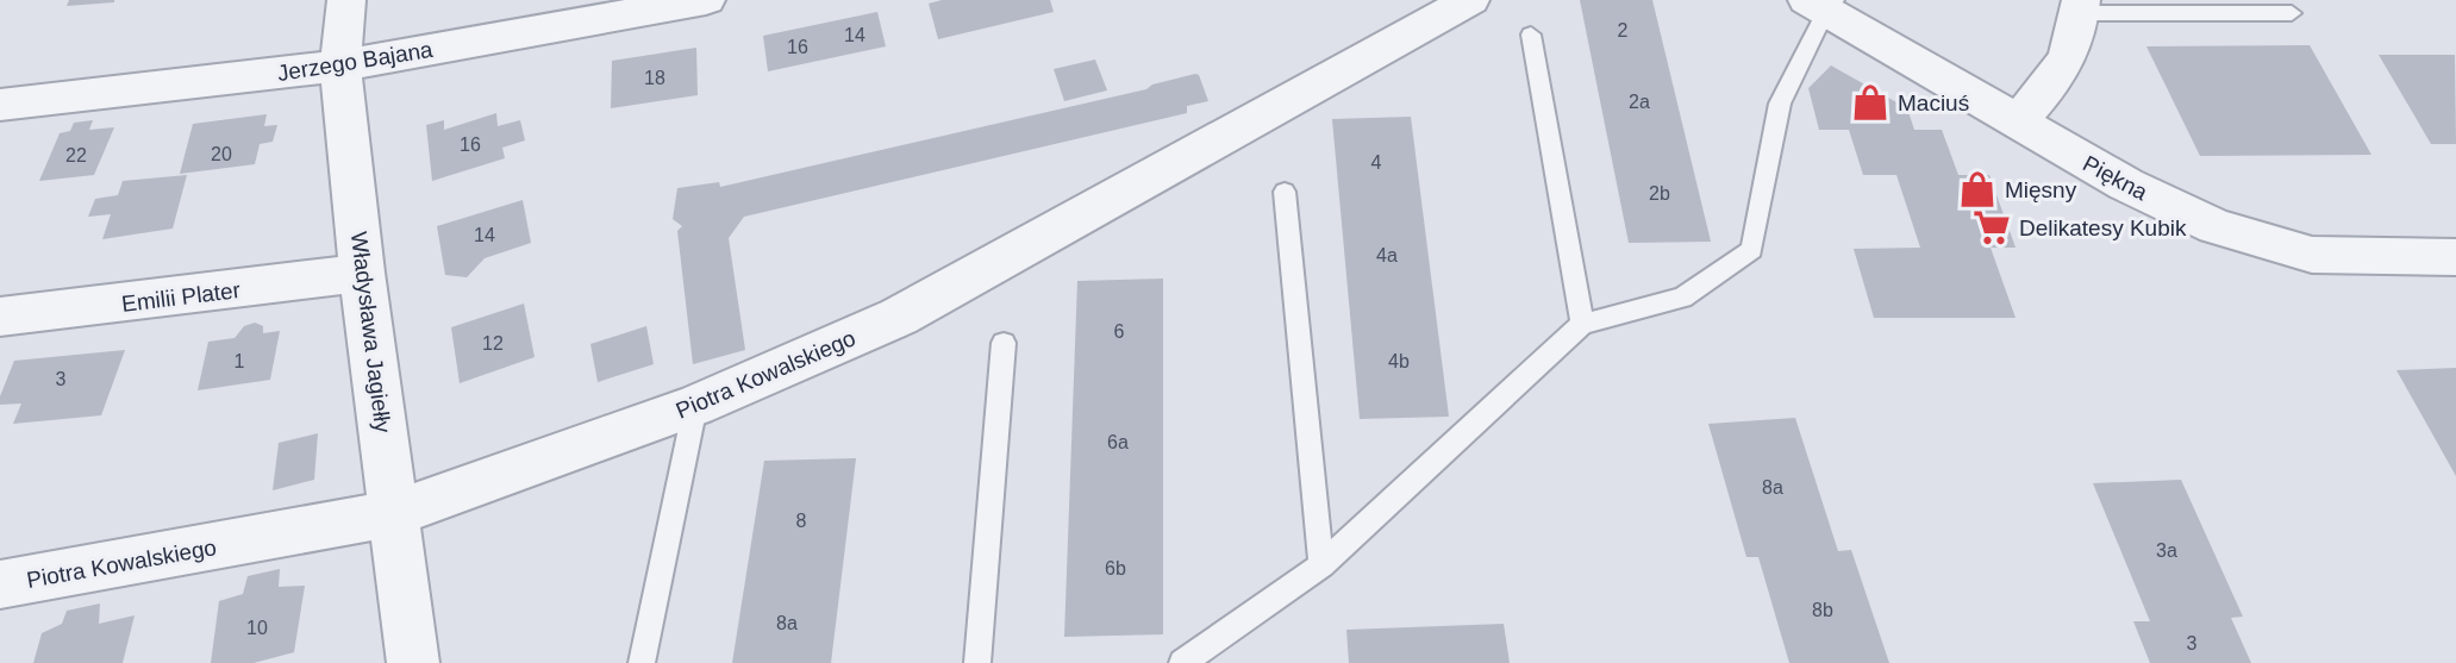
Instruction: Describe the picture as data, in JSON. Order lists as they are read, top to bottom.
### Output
{
  "streets": {
    "street": [
      "Jerzego Bajana",
      "Piękna",
      "Emilii Plater",
      "Władysława Jagiełły",
      "Piotra Kowalskiego"
    ]
  },
  "crossings": [
    ["Jerzego Bajana", "Władysława Jagiełły"],
    ["Emilii Plater", "Władysława Jagiełły"],
    ["Władysława Jagiełły", "Piotra Kowalskiego"]
  ],
  "places": {
    "shop": ["Maciuś", "Mięsny"],
    "supermarket": ["Delikatesy Kubik"]
  },
  "house_numbers": [
    "2",
    "14",
    "16",
    "18",
    "2a",
    "16",
    "20",
    "22",
    "4",
    "2b",
    "14",
    "4a",
    "6",
    "12",
    "1",
    "4b",
    "3",
    "6a",
    "8a",
    "8",
    "3a",
    "6b",
    "8b",
    "8a",
    "10",
    "3"
  ]
}
